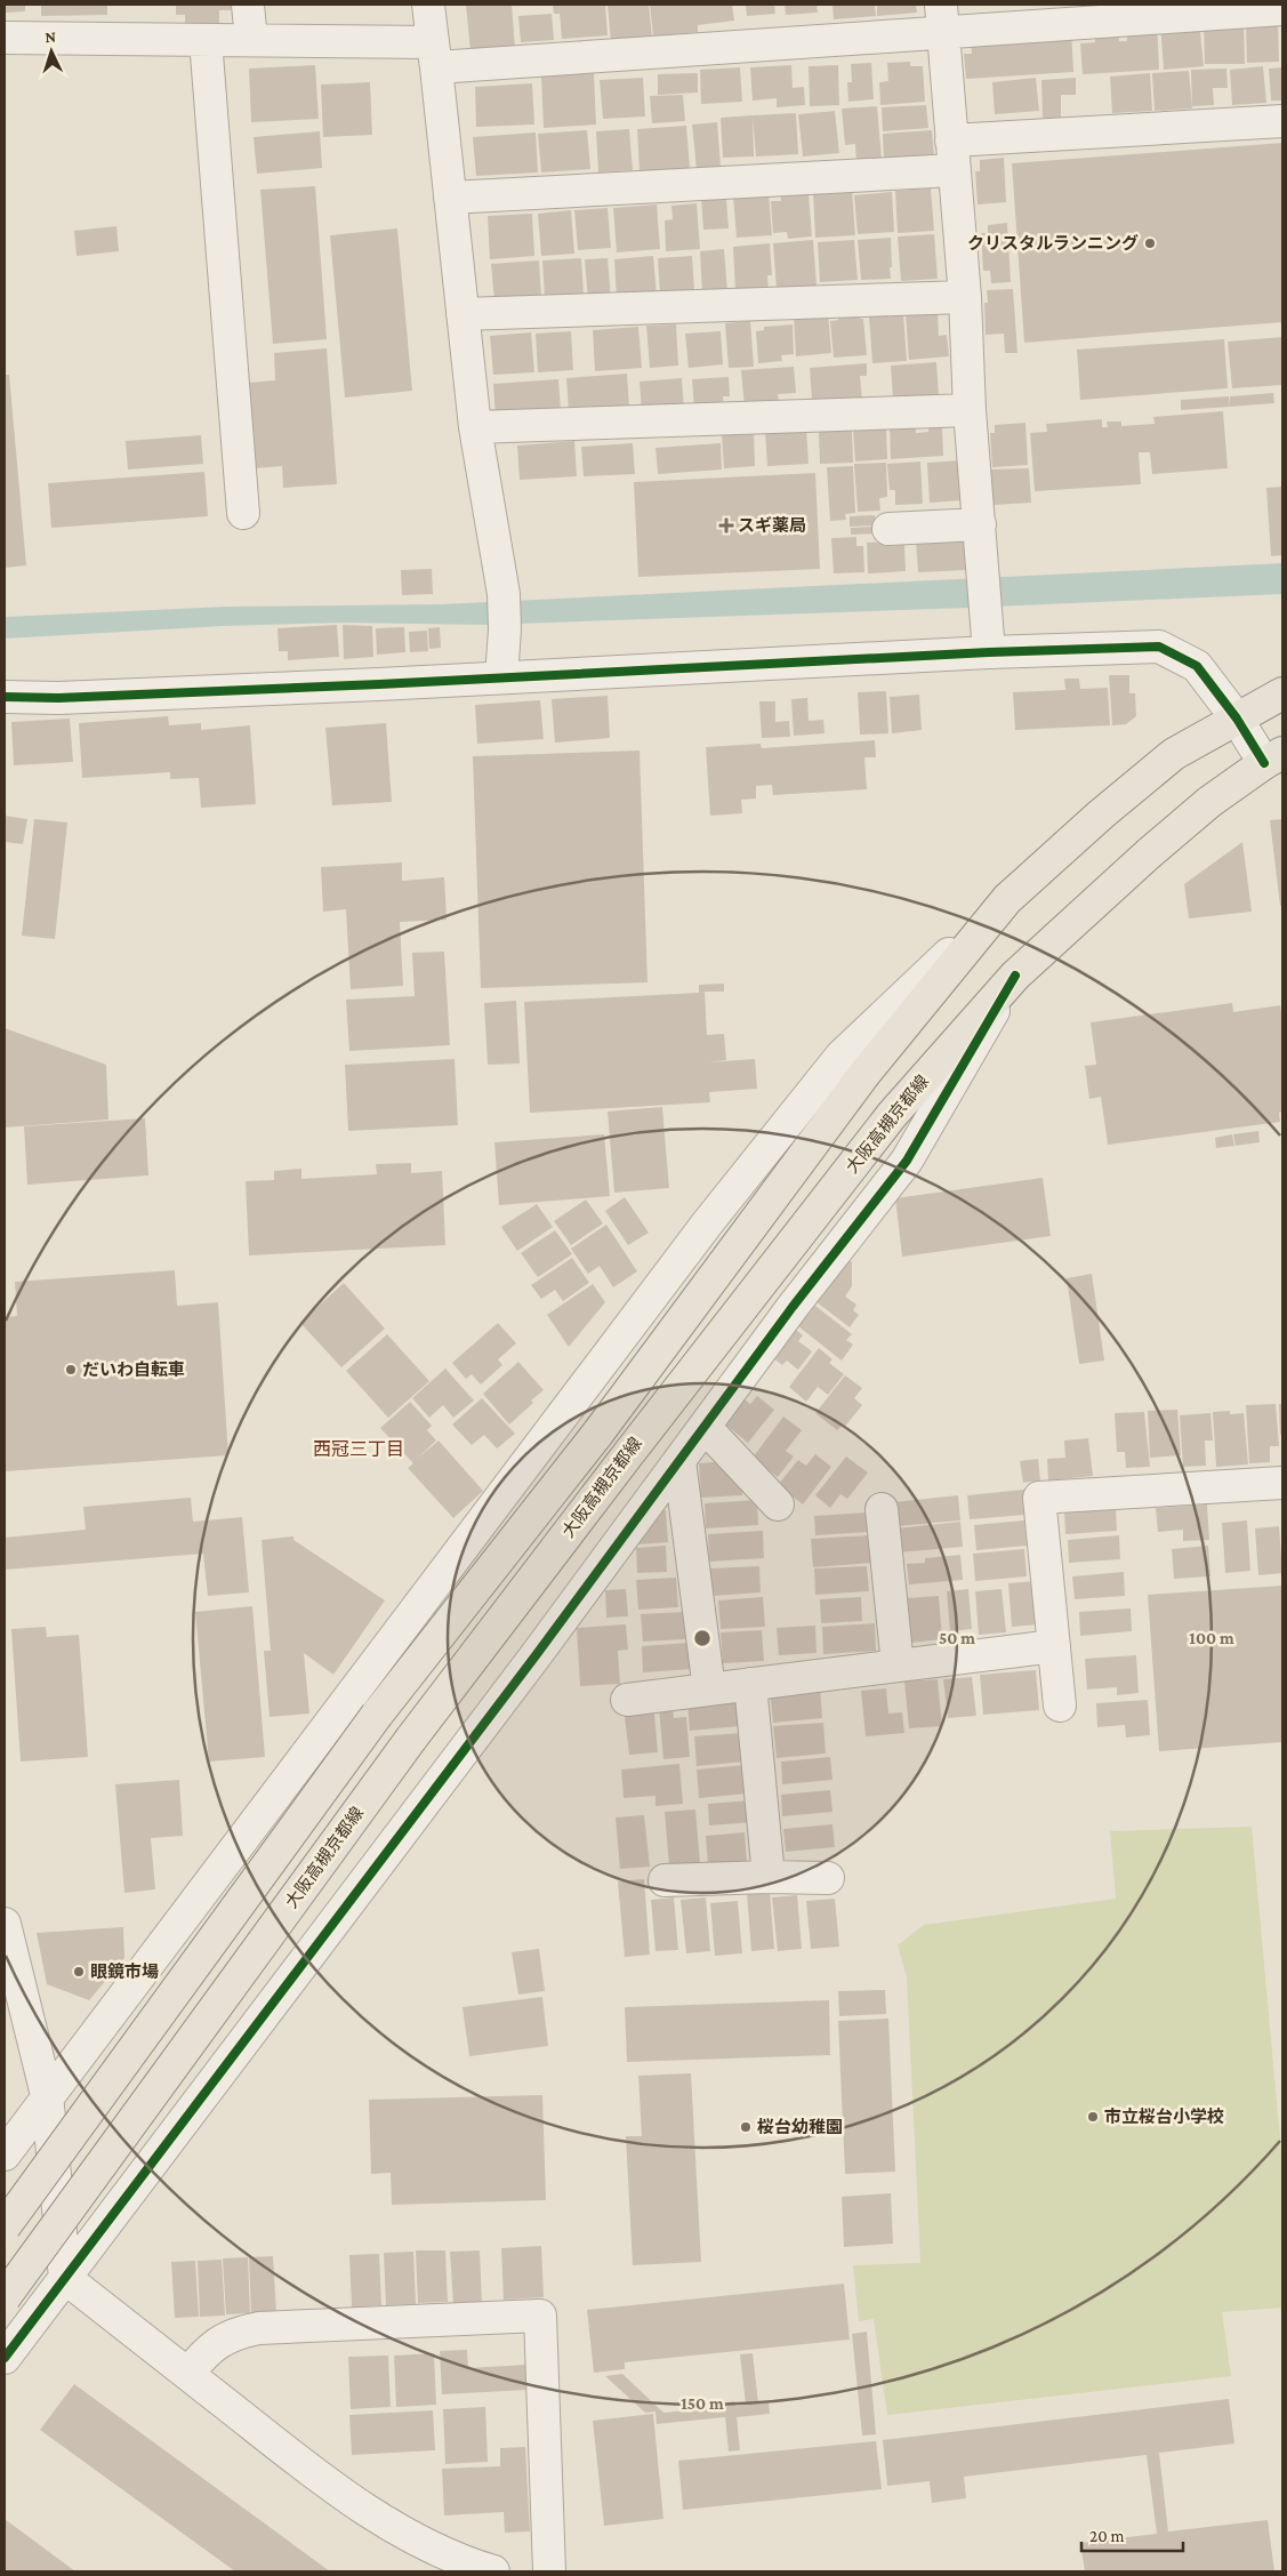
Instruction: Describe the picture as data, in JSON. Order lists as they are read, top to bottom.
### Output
{
  "streets": {
    "main road": ["大阪高槻京都線"]
  },
  "districts": ["西冠三丁目"],
  "places": {
    "other": [
      "クリスタルランニング",
      "だいわ自転車",
      "眼鏡市場",
      "市立桜台小学校",
      "桜台幼稚園"
    ],
    "health": ["スギ薬局"]
  },
  "scale_bar": "20 m",
  "north": "top",
  "rings": ["50 m", "100 m", "150 m"]
}
